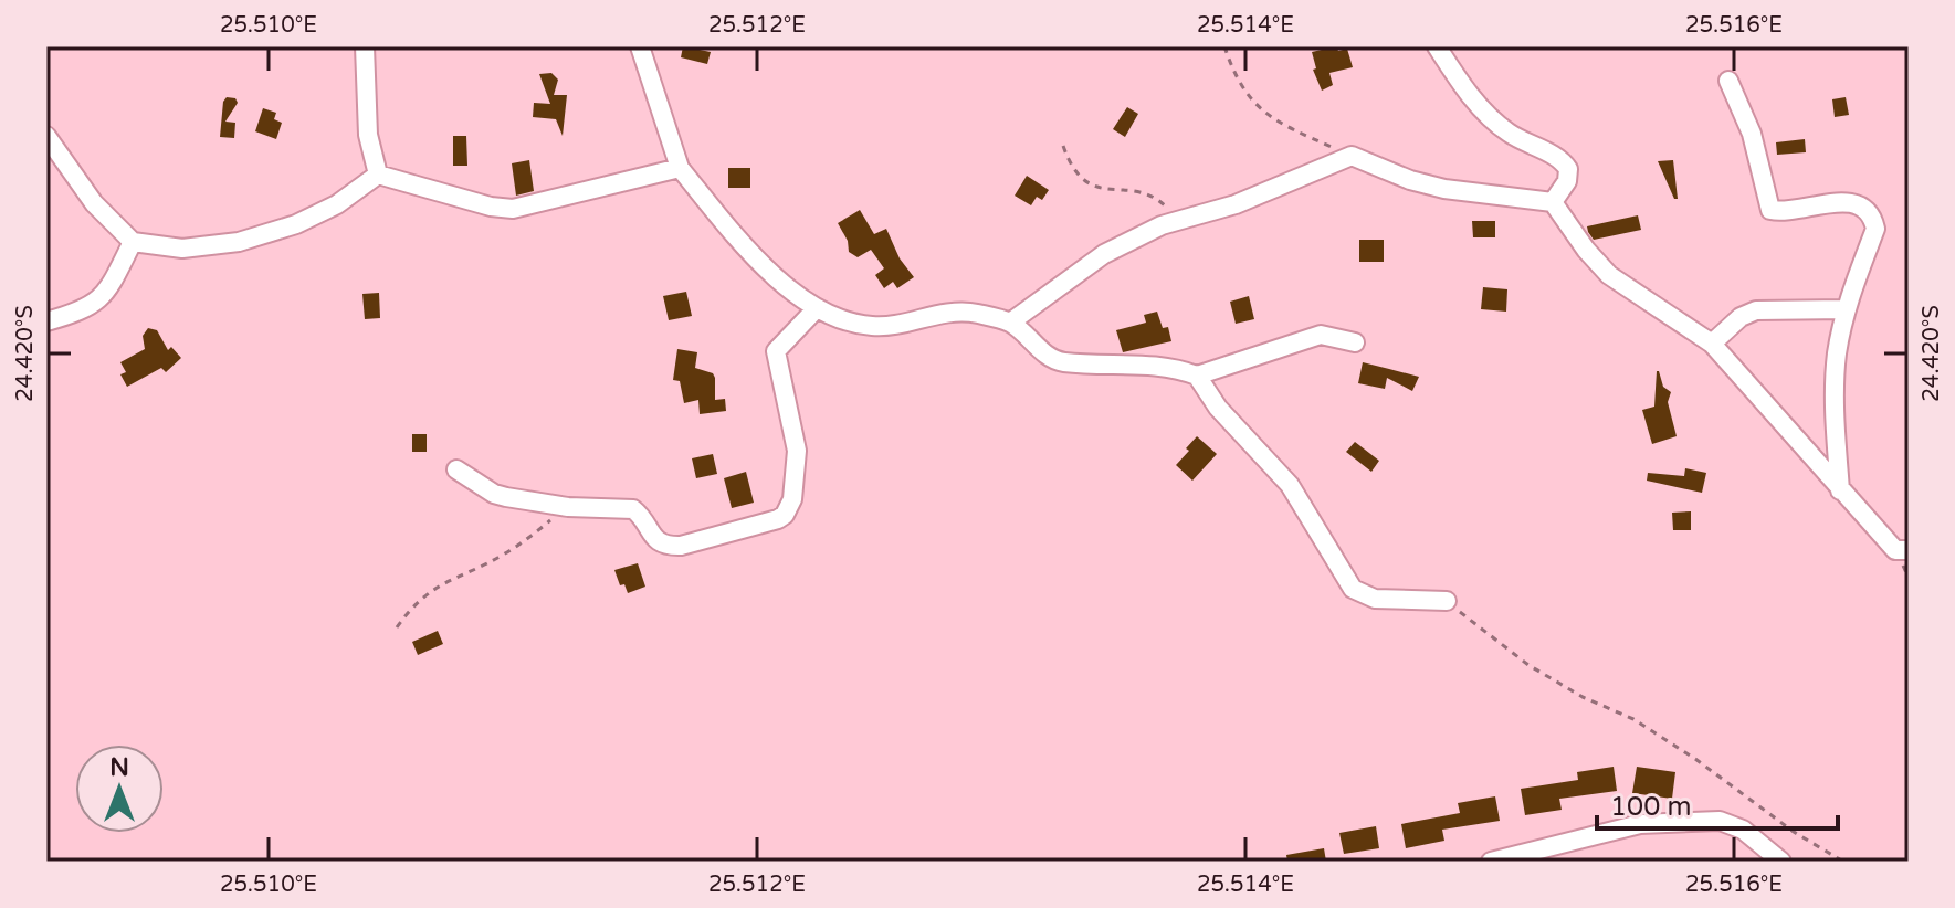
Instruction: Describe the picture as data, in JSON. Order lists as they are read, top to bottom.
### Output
{
  "scale_bar": "100 m",
  "north": "top",
  "coordinates": [
    "25.510°E",
    "25.512°E",
    "25.514°E",
    "25.516°E",
    "24.420°S"
  ]
}
